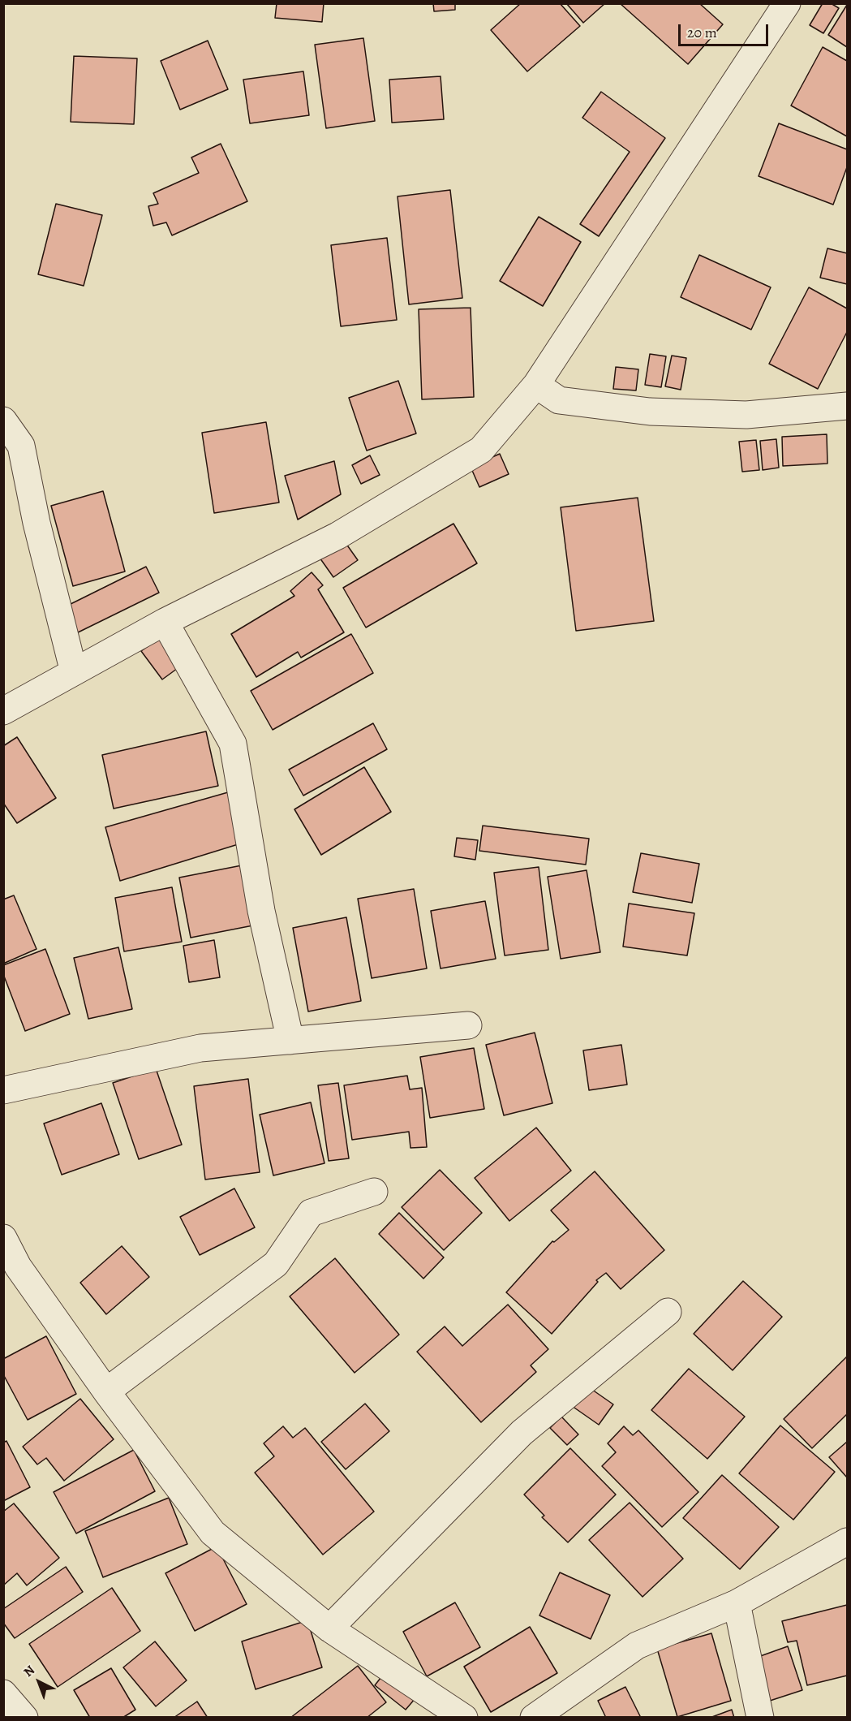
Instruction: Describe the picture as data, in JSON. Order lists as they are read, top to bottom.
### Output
{
  "scale_bar": "20 m",
  "north": "top left"
}
